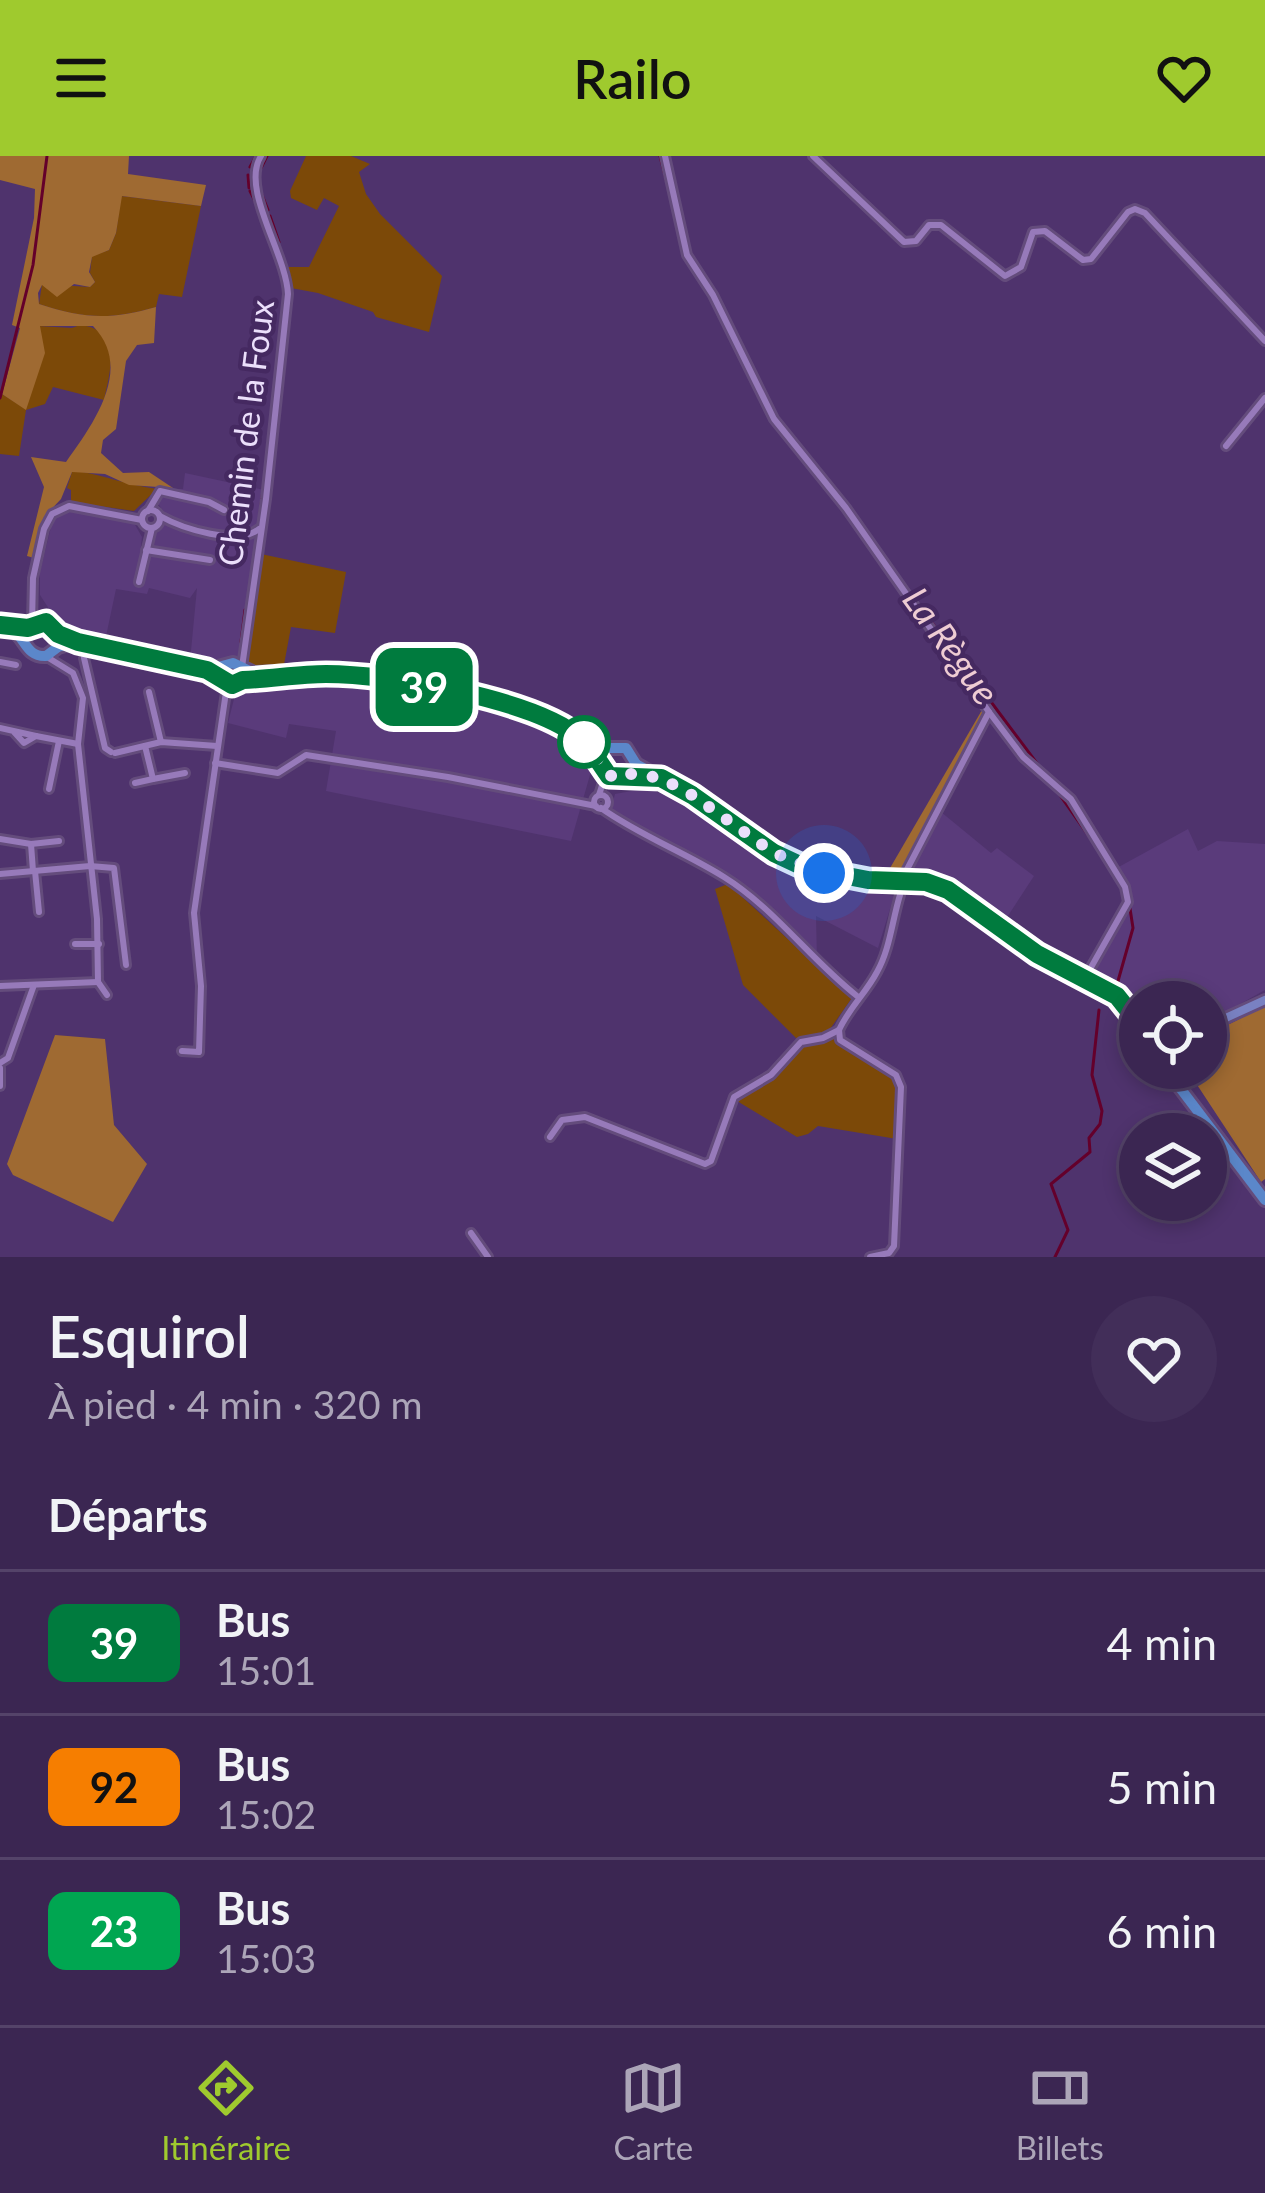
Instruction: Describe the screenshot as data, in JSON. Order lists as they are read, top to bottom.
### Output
{
  "streets": {
    "street": ["Chemin de la Foux"]
  },
  "water": ["La Règue"],
  "lines": ["bus line 39"],
  "page": {
    "header": "Railo",
    "on_map": "39",
    "heading": [
      ["Esquirol", "À pied · 4 min · 320 m"],
      "Départs"
    ],
    "list": [
      {
        "mark": "39",
        "name": "Bus",
        "note": "15:01",
        "value": "4 min"
      },
      {
        "mark": "92",
        "name": "Bus",
        "note": "15:02",
        "value": "5 min"
      },
      {
        "mark": "23",
        "name": "Bus",
        "note": "15:03",
        "value": "6 min"
      }
    ],
    "tabs": ["Itinéraire", "Carte", "Billets"]
  }
}
